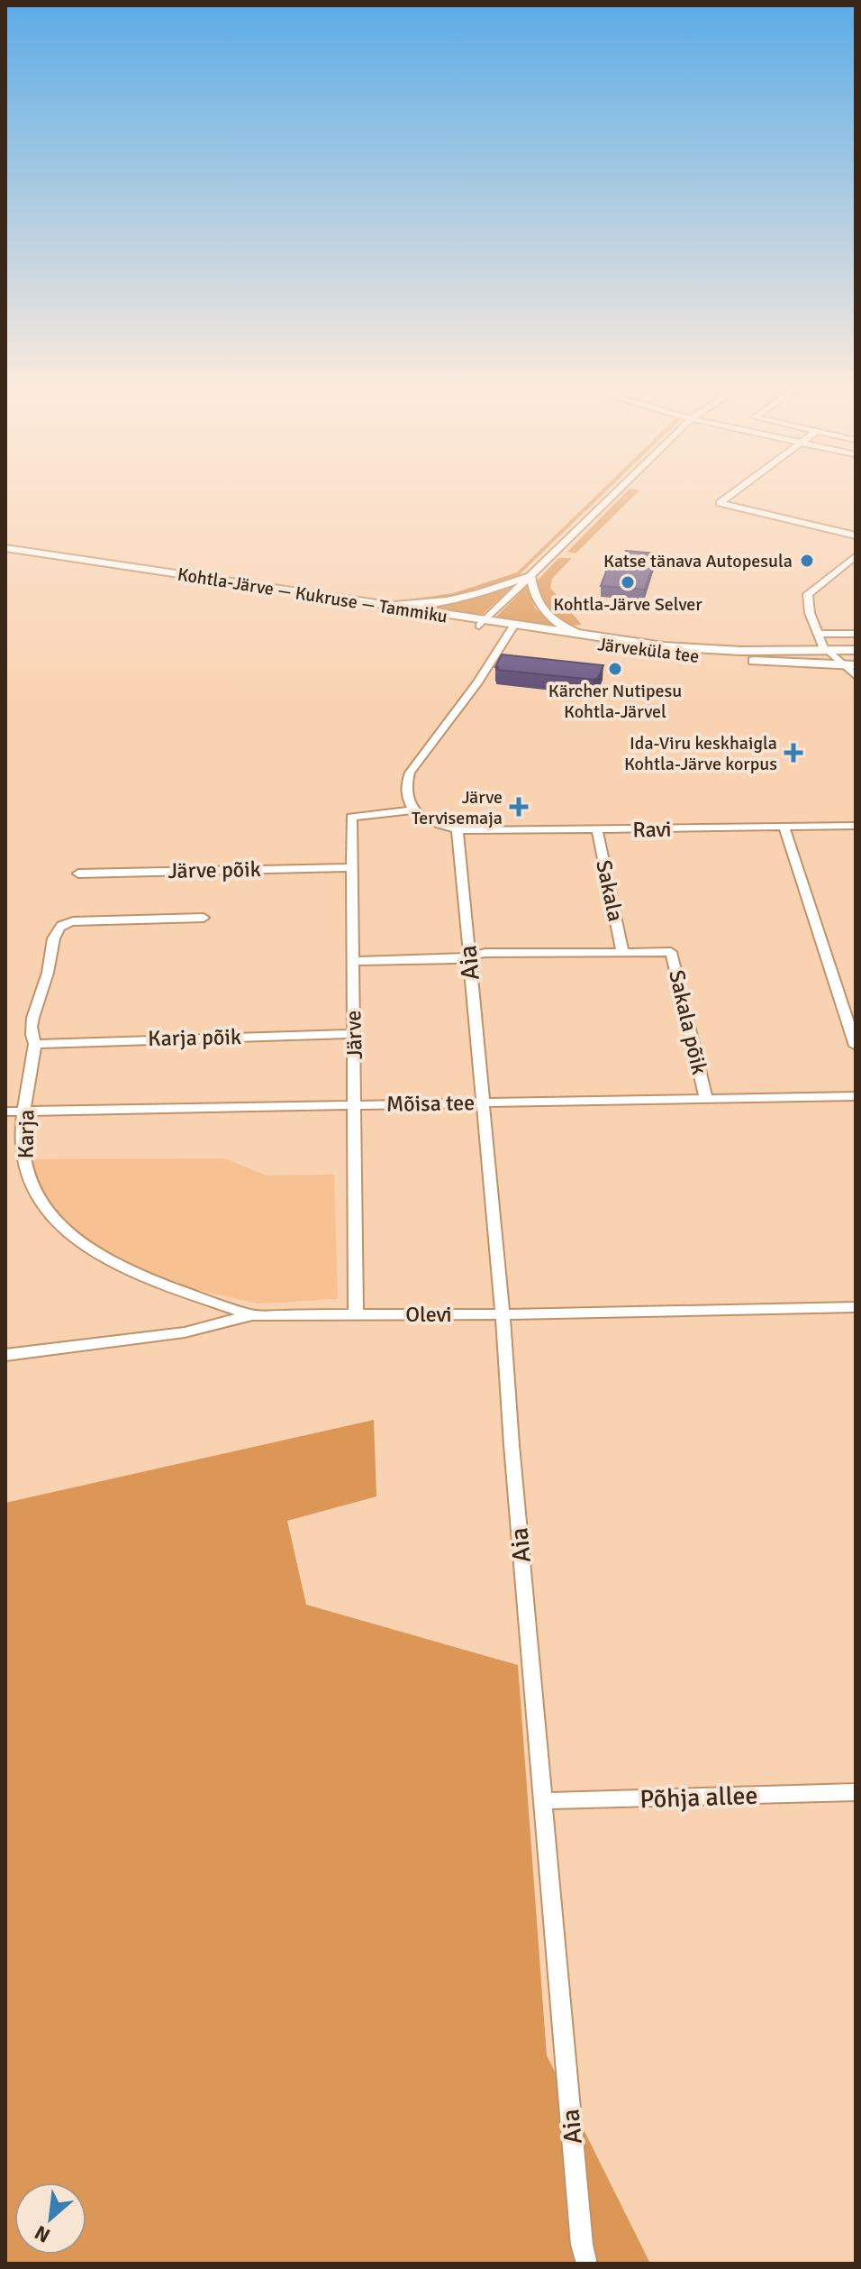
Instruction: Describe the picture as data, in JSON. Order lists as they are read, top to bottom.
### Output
{
  "streets": {
    "main road": ["Kohtla-Järve — Kukruse — Tammiku", "Järveküla tee"],
    "street": [
      "Ravi",
      "Järve põik",
      "Sakala",
      "Aia",
      "Sakala põik",
      "Järve",
      "Karja põik",
      "Mõisa tee",
      "Karja",
      "Olevi",
      "Põhja allee"
    ]
  },
  "crossings": [
    ["Kohtla-Järve — Kukruse — Tammiku", "Järveküla tee"],
    ["Ravi", "Sakala"],
    ["Ravi", "Aia"],
    ["Järve põik", "Järve"],
    ["Sakala", "Sakala põik"],
    ["Aia", "Mõisa tee"],
    ["Aia", "Olevi"],
    ["Aia", "Põhja allee"],
    ["Sakala põik", "Mõisa tee"],
    ["Järve", "Karja põik"],
    ["Järve", "Mõisa tee"],
    ["Järve", "Olevi"],
    ["Karja põik", "Karja"],
    ["Mõisa tee", "Karja"],
    ["Karja", "Olevi"]
  ],
  "places": {
    "other": ["Katse tänava Autopesula", "Kohtla-Järve Selver", "Kärcher Nutipesu Kohtla-Järvel"],
    "health": ["Ida-Viru keskhaigla Kohtla-Järve korpus", "Järve Tervisemaja"]
  },
  "north": "bottom left"
}
